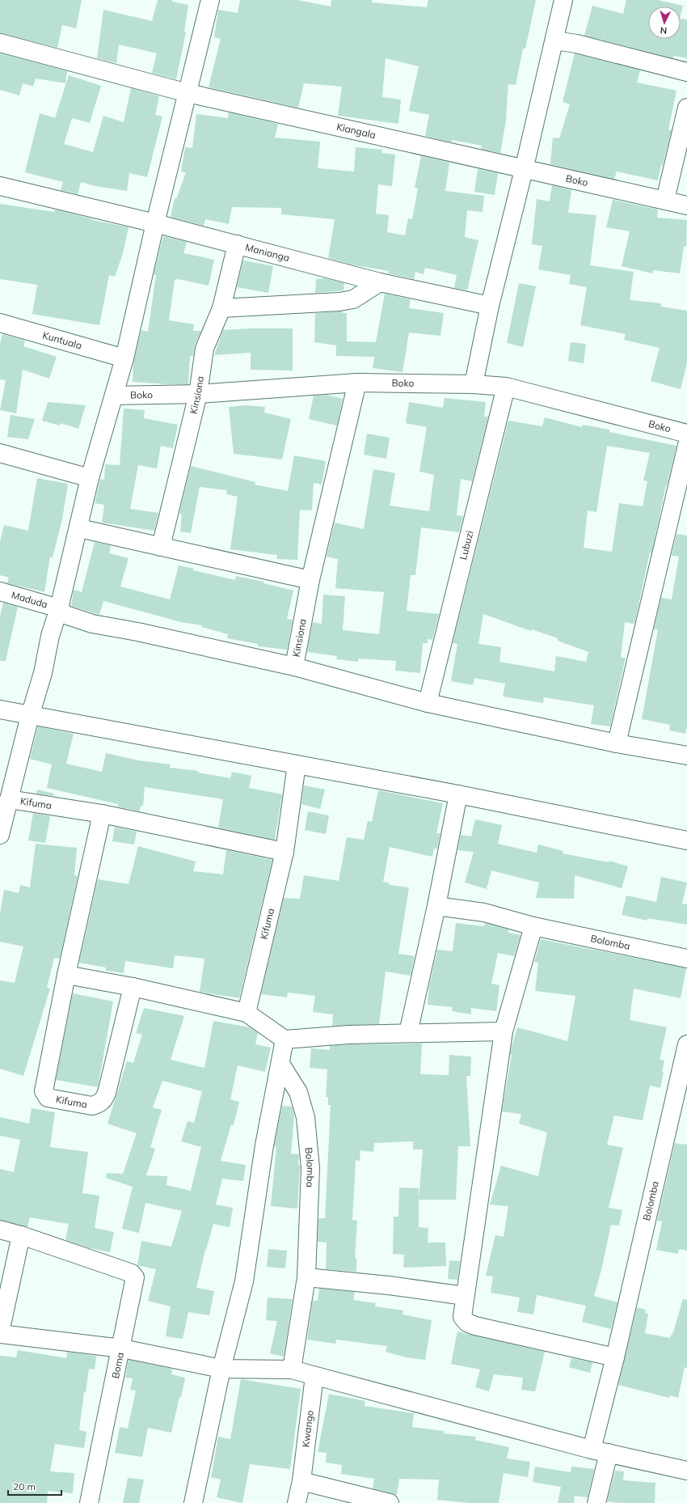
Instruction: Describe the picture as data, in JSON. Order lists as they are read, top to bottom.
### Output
{
  "streets": {
    "street": [
      "Kiangala",
      "Boko",
      "Manianga",
      "Kuntuala",
      "Kinsiona",
      "Lubuzi",
      "Maduda",
      "Kifuma",
      "Bolomba",
      "Boma",
      "Kwango"
    ]
  },
  "crossings": [
    ["Kiangala", "Boko"],
    ["Boko", "Kinsiona"],
    ["Boko", "Lubuzi"],
    ["Manianga", "Kinsiona"],
    ["Kinsiona", "Maduda"],
    ["Lubuzi", "Maduda"]
  ],
  "scale_bar": "20 m",
  "north": "bottom"
}
